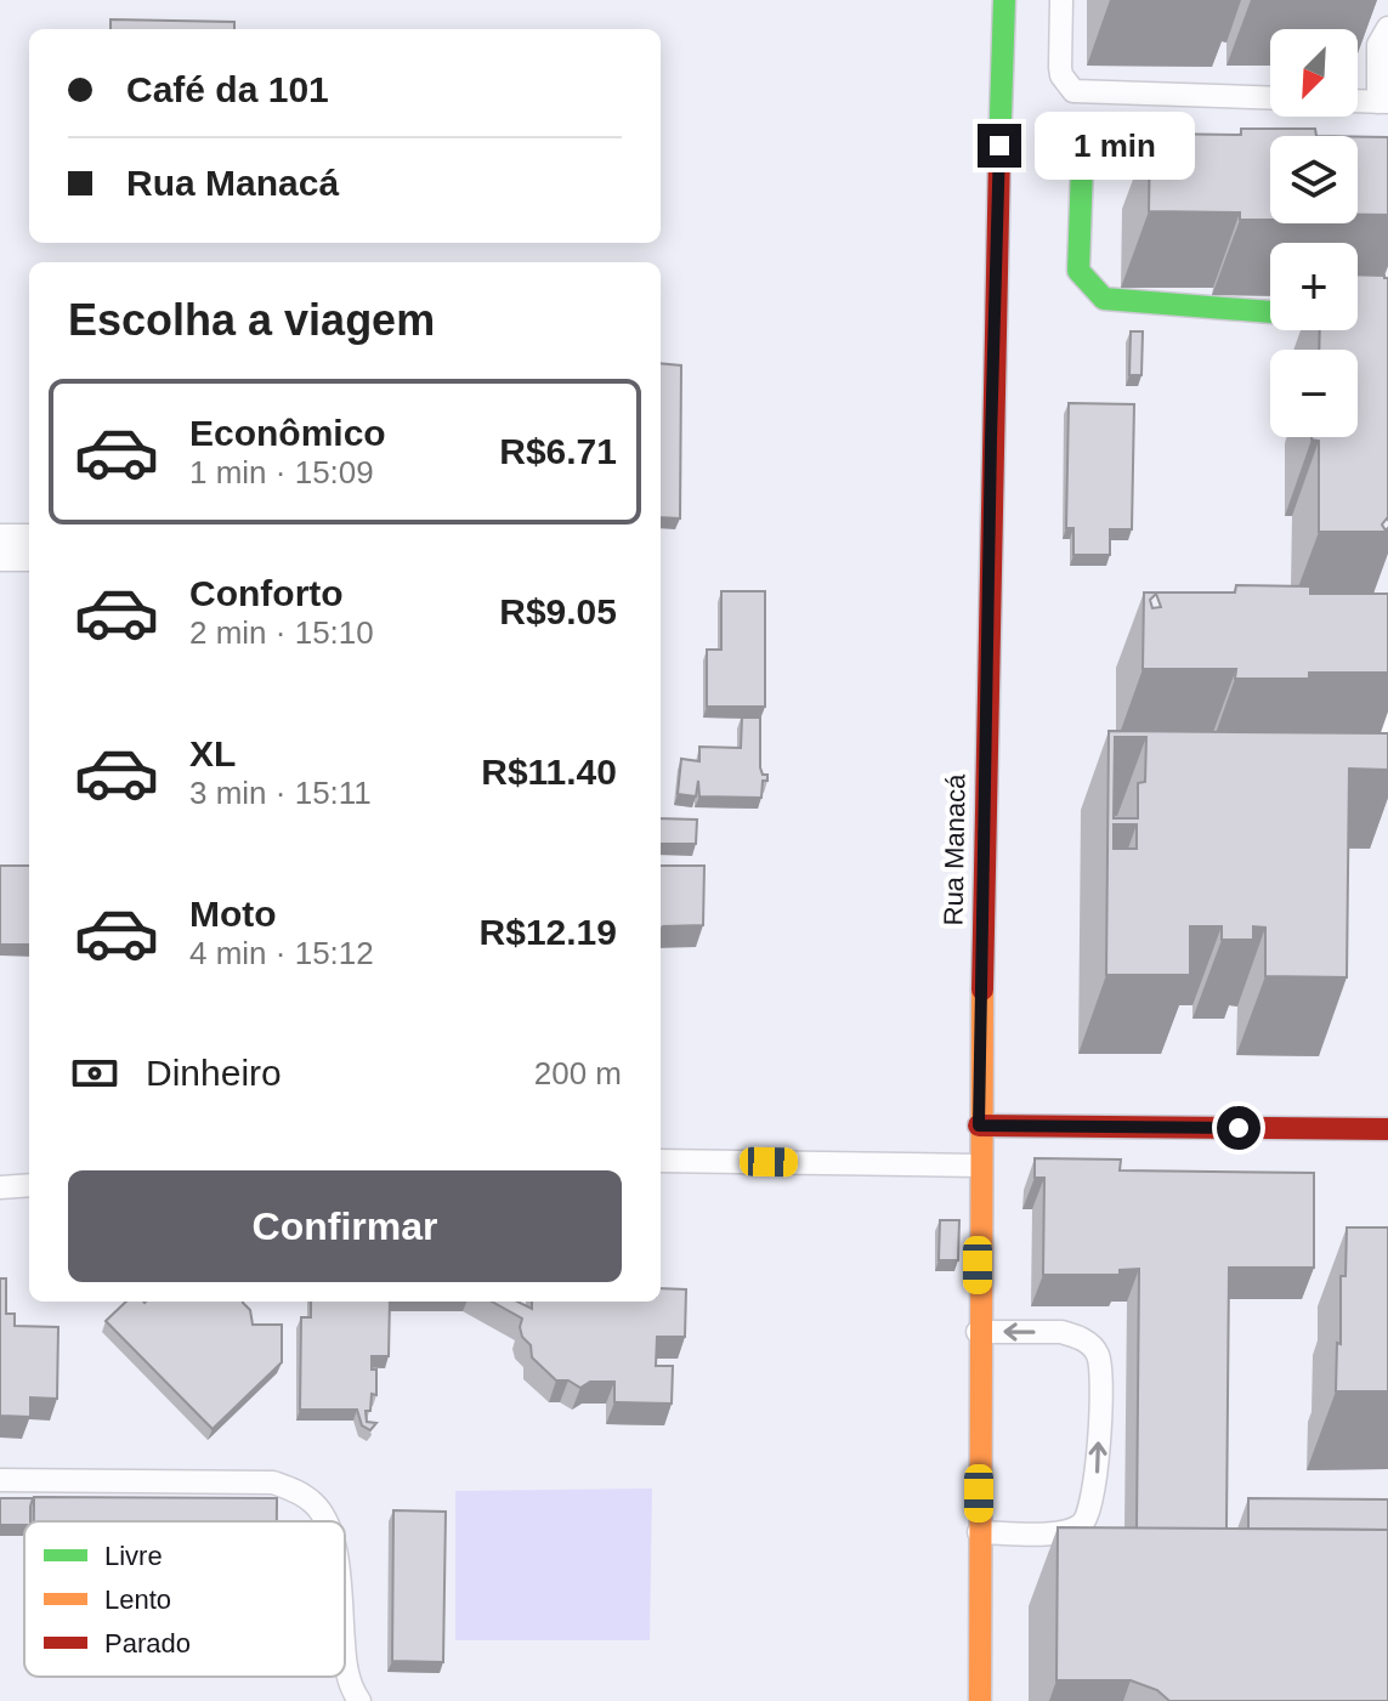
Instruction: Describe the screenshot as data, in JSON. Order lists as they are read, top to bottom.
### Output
{
  "streets": {
    "street": ["Rua Manacá"]
  },
  "legend": ["Livre", "Lento", "Parado"],
  "north": "bottom left",
  "page": {
    "map_buttons": ["+", "−"],
    "banner": ["Café da 101", "Rua Manacá"],
    "bubble": "1 min",
    "heading": "Escolha a viagem",
    "list": [
      {
        "name": "Econômico",
        "note": "1 min · 15:09",
        "value": "R$6.71"
      },
      {
        "name": "Conforto",
        "note": "2 min · 15:10",
        "value": "R$9.05"
      },
      {
        "name": "XL",
        "note": "3 min · 15:11",
        "value": "R$11.40"
      },
      {
        "name": "Moto",
        "note": "4 min · 15:12",
        "value": "R$12.19"
      }
    ],
    "pay": ["Dinheiro", "200 m"],
    "buttons": "Confirmar"
  }
}
